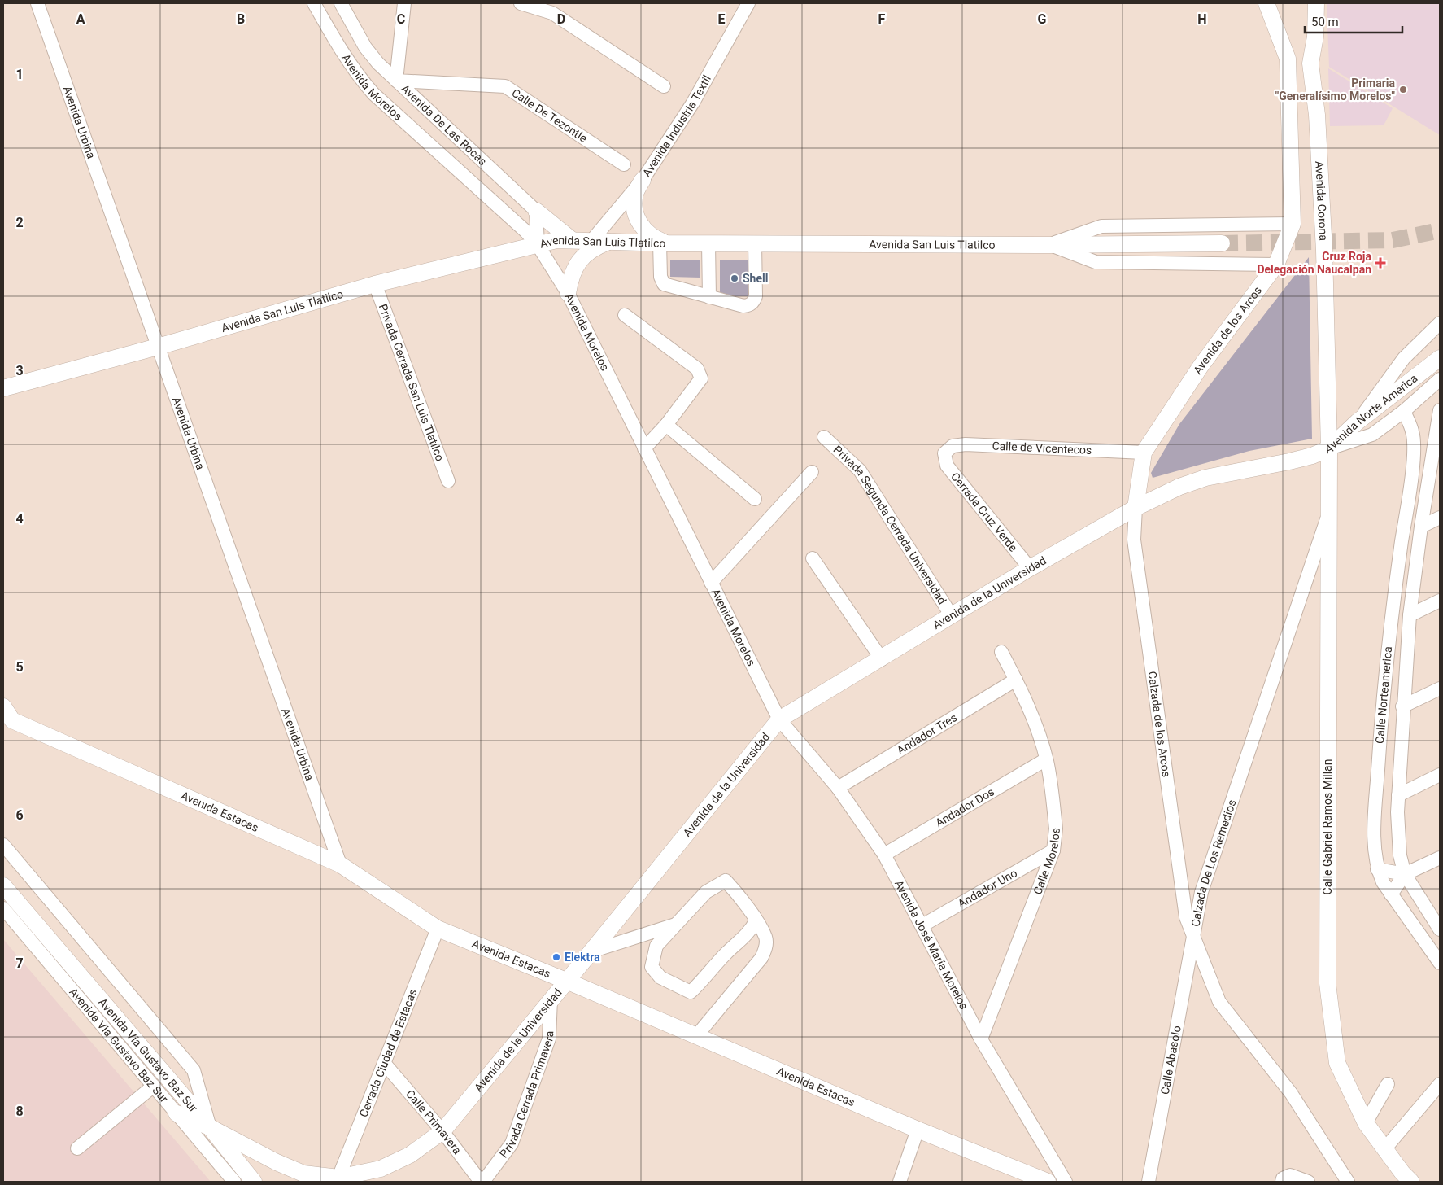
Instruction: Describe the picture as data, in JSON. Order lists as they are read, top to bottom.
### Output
{
  "streets": {
    "main road": [
      "Avenida Corona",
      "Avenida San Luis Tlatilco",
      "Avenida de los Arcos",
      "Avenida Norte América",
      "Avenida de la Universidad",
      "Avenida Estacas",
      "Calle Gabriel Ramos Millan",
      "Avenida Vía Gustavo Baz Sur"
    ],
    "street": [
      "Avenida Morelos",
      "Calle De Tezontle",
      "Avenida Urbina",
      "Avenida De Las Rocas",
      "Avenida Industria Textil",
      "Privada Cerrada San Luis Tlatilco",
      "Calle de Vicentecos",
      "Cerrada Cruz Verde",
      "Privada Segunda Cerrada Universidad",
      "Calle Norteamerica",
      "Calzada de los Arcos",
      "Andador Tres",
      "Andador Dos",
      "Calle Morelos",
      "Calzada De Los Remedios",
      "Andador Uno",
      "Avenida José María Morelos",
      "Avenida Via Gustavo Baz Sur",
      "Cerrada Ciudad de Estacas",
      "Calle Abasolo",
      "Privada Cerrada Primavera",
      "Calle Primavera"
    ]
  },
  "crossings": [
    ["Avenida Morelos", "Avenida San Luis Tlatilco"],
    ["Avenida Morelos", "Avenida de la Universidad"],
    ["Avenida Morelos", "Avenida José María Morelos"],
    ["Calle De Tezontle", "Avenida De Las Rocas"],
    ["Avenida Urbina", "Avenida San Luis Tlatilco"],
    ["Avenida Urbina", "Avenida Estacas"],
    ["Avenida Industria Textil", "Avenida San Luis Tlatilco"],
    ["Avenida Corona", "Avenida Norte América"],
    ["Avenida Corona", "Avenida de la Universidad"],
    ["Avenida Corona", "Calle Gabriel Ramos Millan"],
    ["Avenida San Luis Tlatilco", "Privada Cerrada San Luis Tlatilco"],
    ["Avenida de los Arcos", "Calle de Vicentecos"],
    ["Avenida de los Arcos", "Avenida de la Universidad"],
    ["Avenida de los Arcos", "Calzada de los Arcos"],
    ["Avenida Norte América", "Avenida de la Universidad"],
    ["Avenida Norte América", "Calle Norteamerica"],
    ["Avenida Norte América", "Calle Gabriel Ramos Millan"],
    ["Calle de Vicentecos", "Cerrada Cruz Verde"],
    ["Cerrada Cruz Verde", "Avenida de la Universidad"],
    ["Privada Segunda Cerrada Universidad", "Avenida de la Universidad"],
    ["Avenida de la Universidad", "Calzada de los Arcos"],
    ["Avenida de la Universidad", "Avenida Estacas"],
    ["Avenida de la Universidad", "Calle Gabriel Ramos Millan"],
    ["Avenida de la Universidad", "Avenida José María Morelos"],
    ["Avenida de la Universidad", "Avenida Via Gustavo Baz Sur"],
    ["Avenida de la Universidad", "Cerrada Ciudad de Estacas"],
    ["Avenida de la Universidad", "Avenida Vía Gustavo Baz Sur"],
    ["Avenida de la Universidad", "Privada Cerrada Primavera"],
    ["Avenida de la Universidad", "Calle Primavera"],
    ["Calzada de los Arcos", "Calzada De Los Remedios"],
    ["Calzada de los Arcos", "Calle Abasolo"],
    ["Andador Tres", "Calle Morelos"],
    ["Andador Tres", "Avenida José María Morelos"],
    ["Andador Dos", "Calle Morelos"],
    ["Andador Dos", "Avenida José María Morelos"],
    ["Avenida Estacas", "Cerrada Ciudad de Estacas"],
    ["Calle Gabriel Ramos Millan", "Calzada De Los Remedios"],
    ["Calle Morelos", "Andador Uno"],
    ["Calle Morelos", "Avenida José María Morelos"],
    ["Calzada De Los Remedios", "Calle Abasolo"],
    ["Andador Uno", "Avenida José María Morelos"],
    ["Cerrada Ciudad de Estacas", "Calle Primavera"],
    ["Privada Cerrada Primavera", "Calle Primavera"]
  ],
  "places": {
    "other": ["Primaria \"Generalísimo Morelos\"", "Shell", "Elektra"],
    "health": ["Cruz Roja Delegación Naucalpan"]
  },
  "scale_bar": "50 m",
  "grid": {
    "columns": [
      "A",
      "B",
      "C",
      "D",
      "E",
      "F",
      "G",
      "H"
    ],
    "rows": [
      "1",
      "2",
      "3",
      "4",
      "5",
      "6",
      "7",
      "8"
    ]
  }
}
